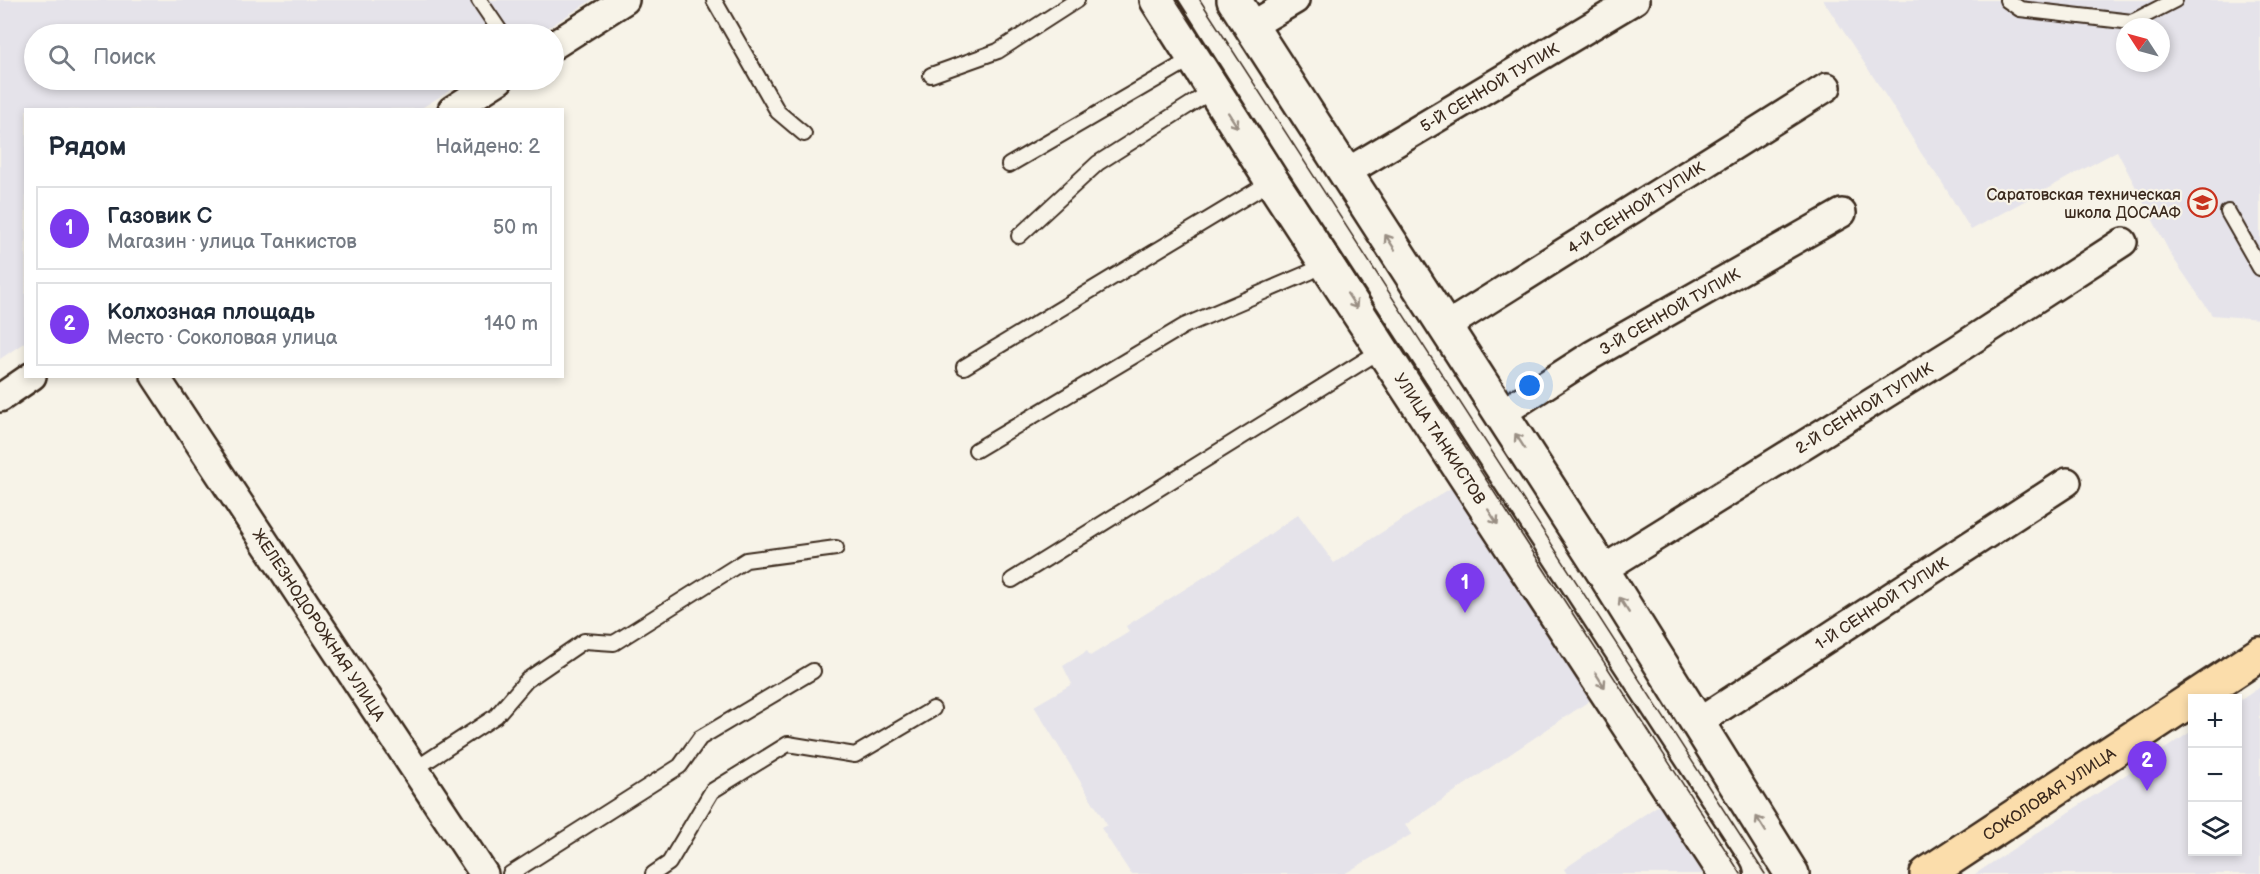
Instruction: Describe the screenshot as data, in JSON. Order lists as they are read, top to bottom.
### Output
{
  "streets": {
    "main road": ["УЛИЦА ТАНКИСТОВ", "СОКОЛОВАЯ УЛИЦА"],
    "street": [
      "5-Й СЕННОЙ ТУПИК",
      "4-Й СЕННОЙ ТУПИК",
      "3-Й СЕННОЙ ТУПИК",
      "2-Й СЕННОЙ ТУПИК",
      "1-Й СЕННОЙ ТУПИК",
      "ЖЕЛЕЗНОДОРОЖНАЯ УЛИЦА"
    ]
  },
  "places": {
    "school or university": ["Саратовская техническая школа ДОСААФ"]
  },
  "north": "top left",
  "page": {
    "search": "Поиск",
    "heading": ["Рядом", "Найдено: 2"],
    "list": [
      {
        "mark": "1",
        "name": "Газовик С",
        "note": "Магазин · улица Танкистов",
        "value": "50 m"
      },
      {
        "mark": "2",
        "name": "Колхозная площадь",
        "note": "Место · Соколовая улица",
        "value": "140 m"
      }
    ],
    "pins": ["1", "2"],
    "map_buttons": ["+", "−"]
  }
}
